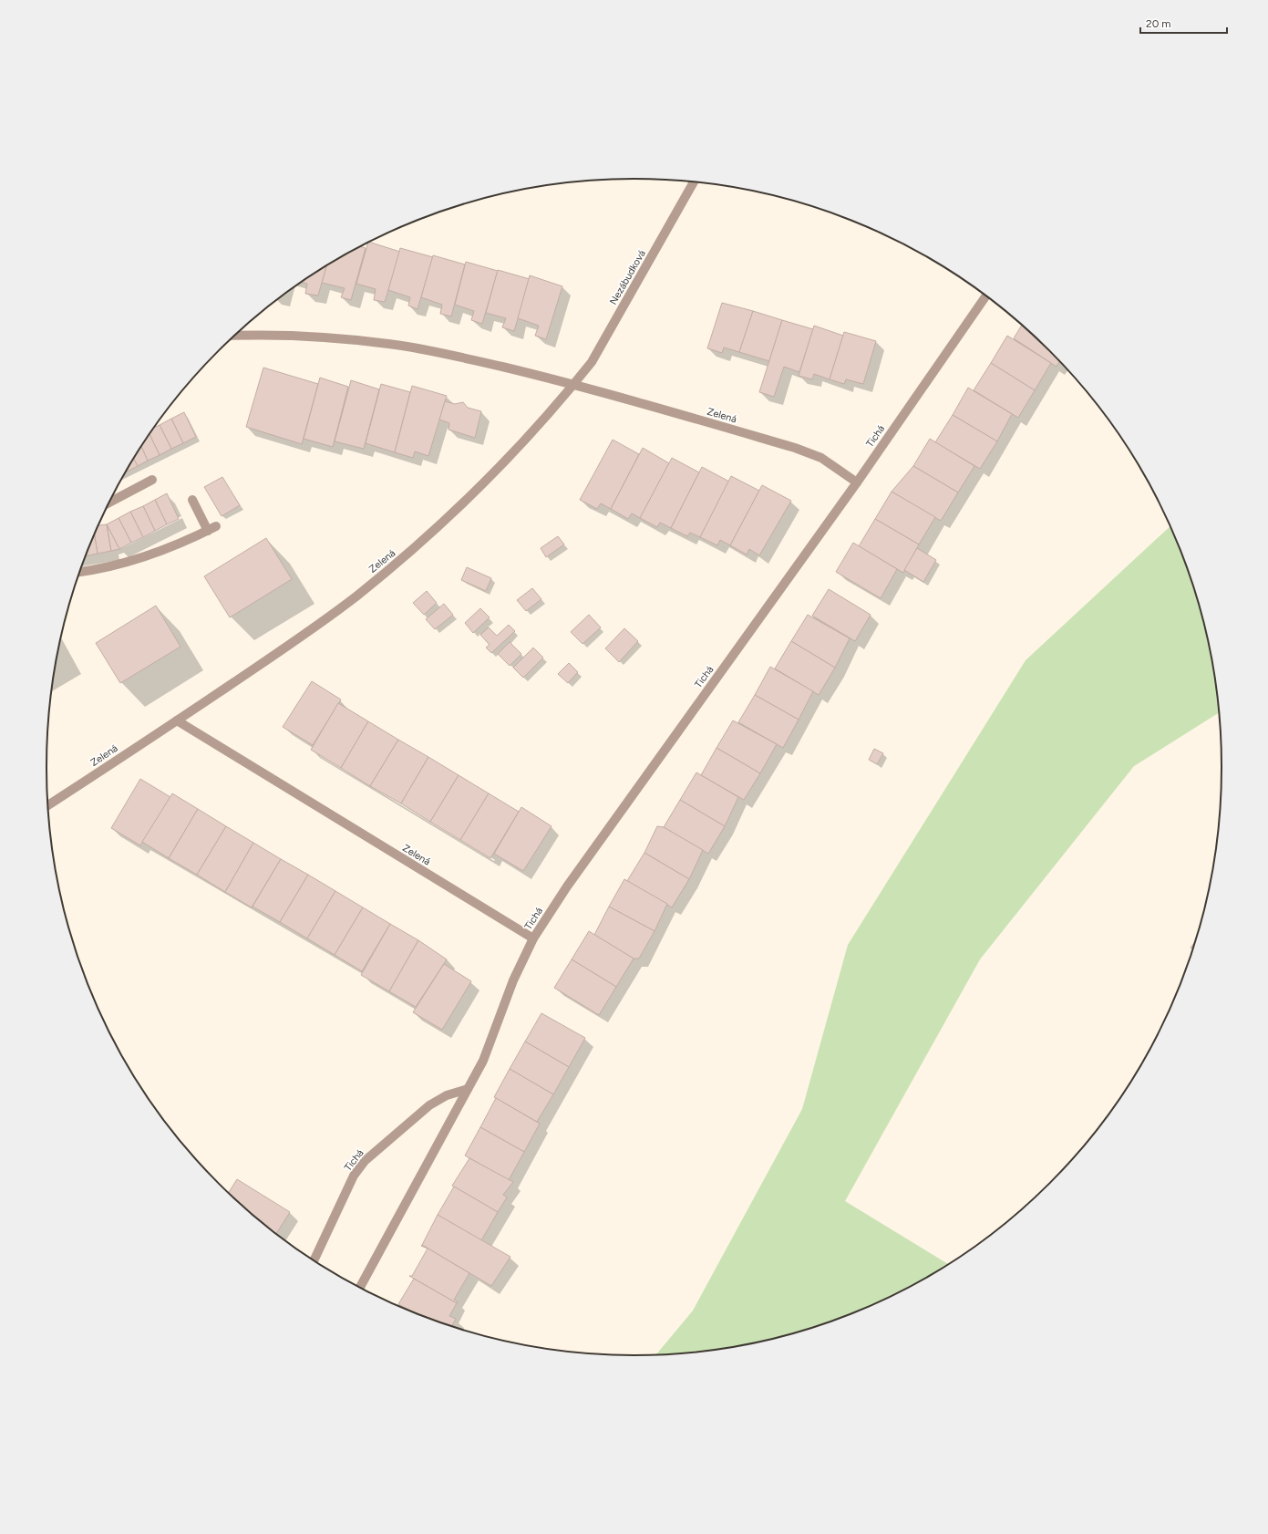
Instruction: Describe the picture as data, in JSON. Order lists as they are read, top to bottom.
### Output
{
  "streets": {
    "street": ["Nezábudková", "Zelená", "Tichá"]
  },
  "crossings": [
    ["Nezábudková", "Zelená"],
    ["Zelená", "Tichá"]
  ],
  "scale_bar": "20 m"
}
